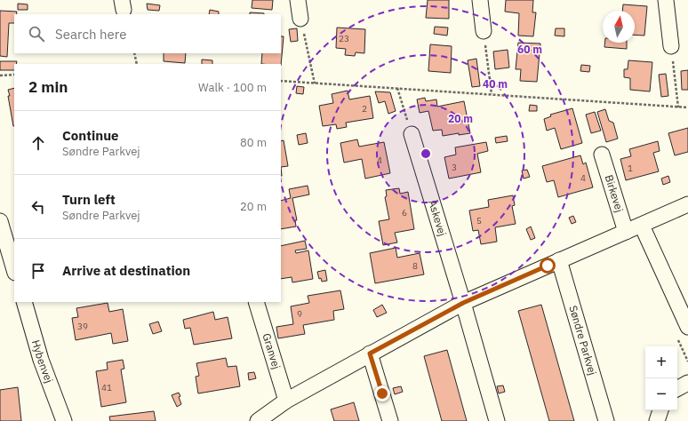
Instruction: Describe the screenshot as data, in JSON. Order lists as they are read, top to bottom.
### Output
{
  "streets": {
    "street": [
      "Birkevej",
      "Askevej",
      "Søndre Parkvej",
      "Granvej",
      "Hybenvej"
    ]
  },
  "house_numbers": [
    "23",
    "2",
    "4",
    "3",
    "1",
    "4",
    "6",
    "5",
    "8",
    "9",
    "39",
    "41"
  ],
  "north": "top",
  "page": {
    "search": "Search here",
    "heading": ["2 min", "Walk · 100 m"],
    "list": [
      ["Continue", "Søndre Parkvej", "80 m"],
      ["Turn left", "Søndre Parkvej", "20 m"],
      "Arrive at destination"
    ],
    "map_buttons": ["+", "−"]
  },
  "rings": ["60 m", "40 m", "20 m"]
}
